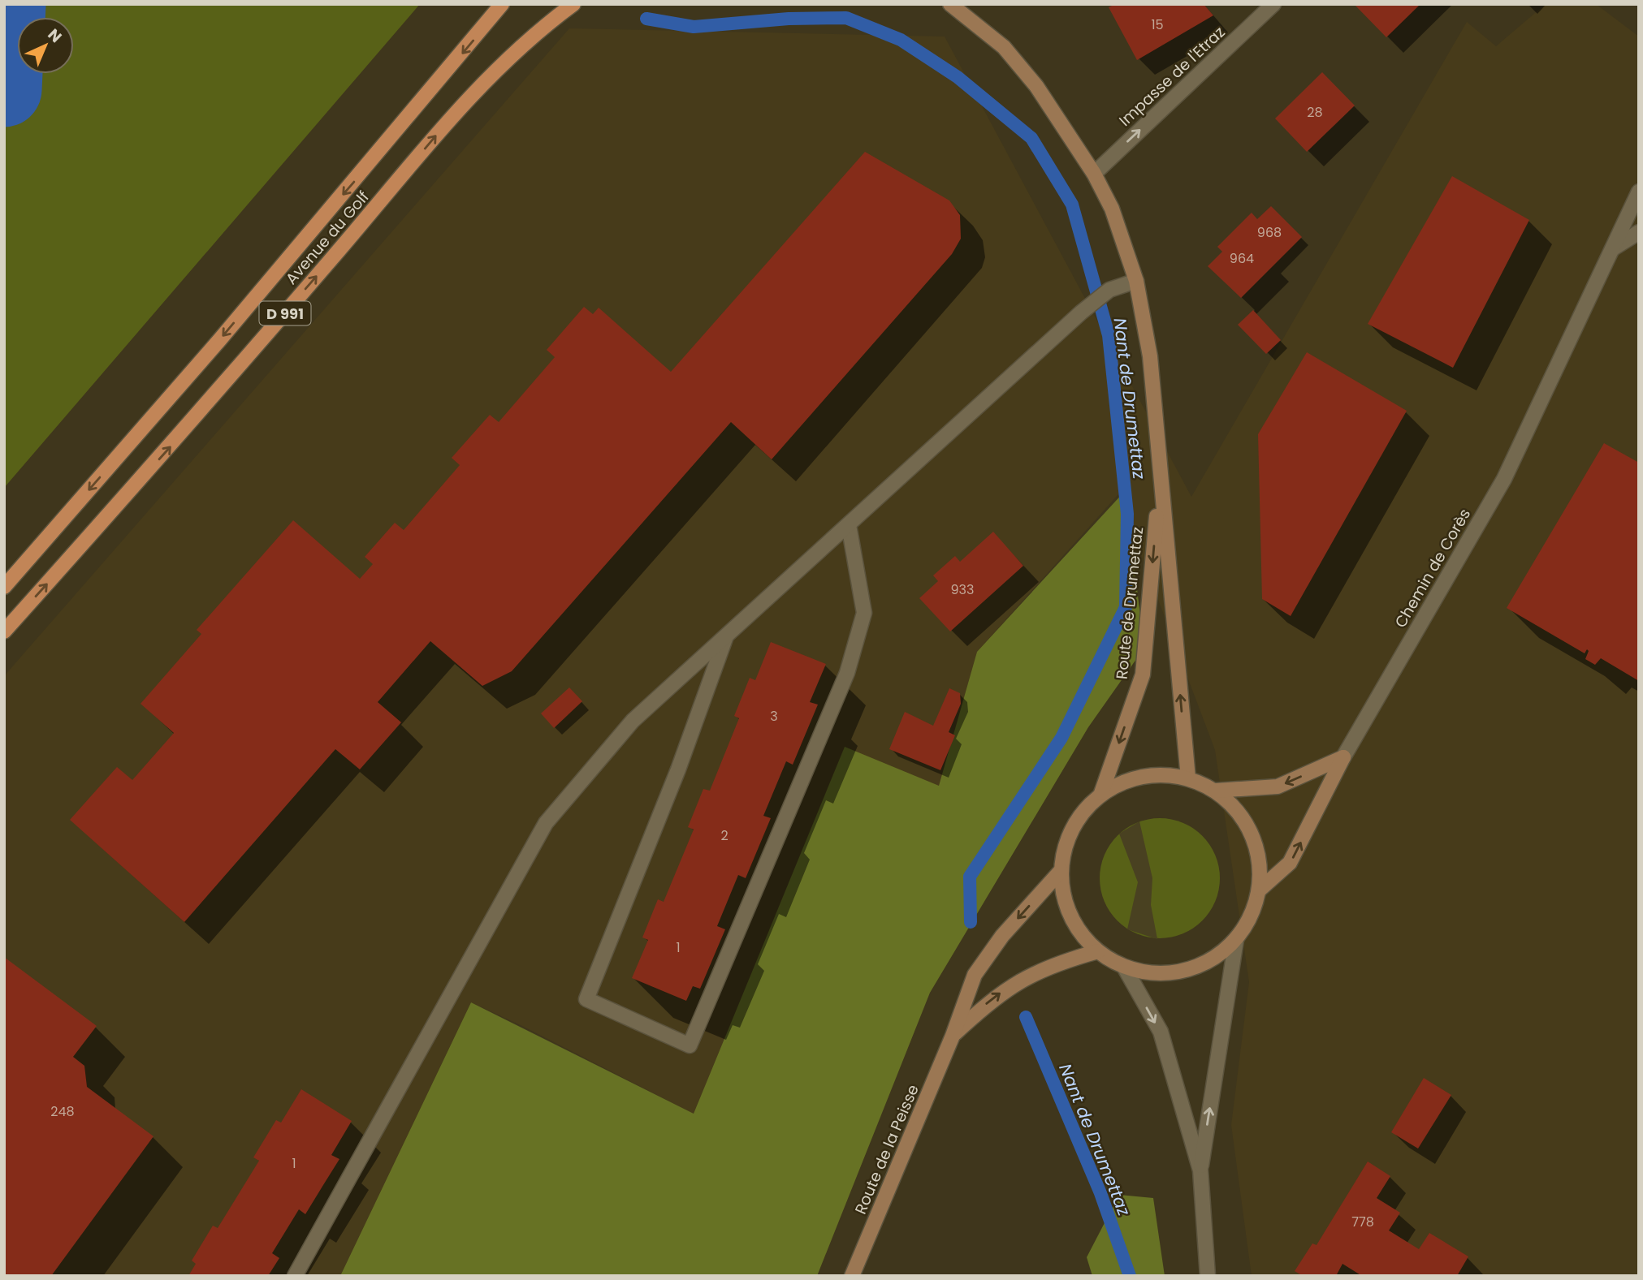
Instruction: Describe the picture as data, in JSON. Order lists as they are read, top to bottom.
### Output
{
  "streets": {
    "main road": [
      "Avenue du Golf",
      "D 991",
      "Chemin de Corès",
      "Route de Drumettaz",
      "Route de la Peisse"
    ],
    "street": ["Impasse de l'Etraz"]
  },
  "crossings": [
    ["Impasse de l'Etraz", "Route de Drumettaz"],
    ["Chemin de Corès", "Route de Drumettaz"],
    ["Chemin de Corès", "Route de la Peisse"],
    ["Route de Drumettaz", "Route de la Peisse"]
  ],
  "one_way": ["Impasse de l'Etraz", "Route de la Peisse"],
  "water": ["Nant de Drumettaz"],
  "house_numbers": [
    "15",
    "28",
    "968",
    "964",
    "933",
    "3",
    "2",
    "1",
    "248",
    "1",
    "778"
  ],
  "north": "top right"
}
